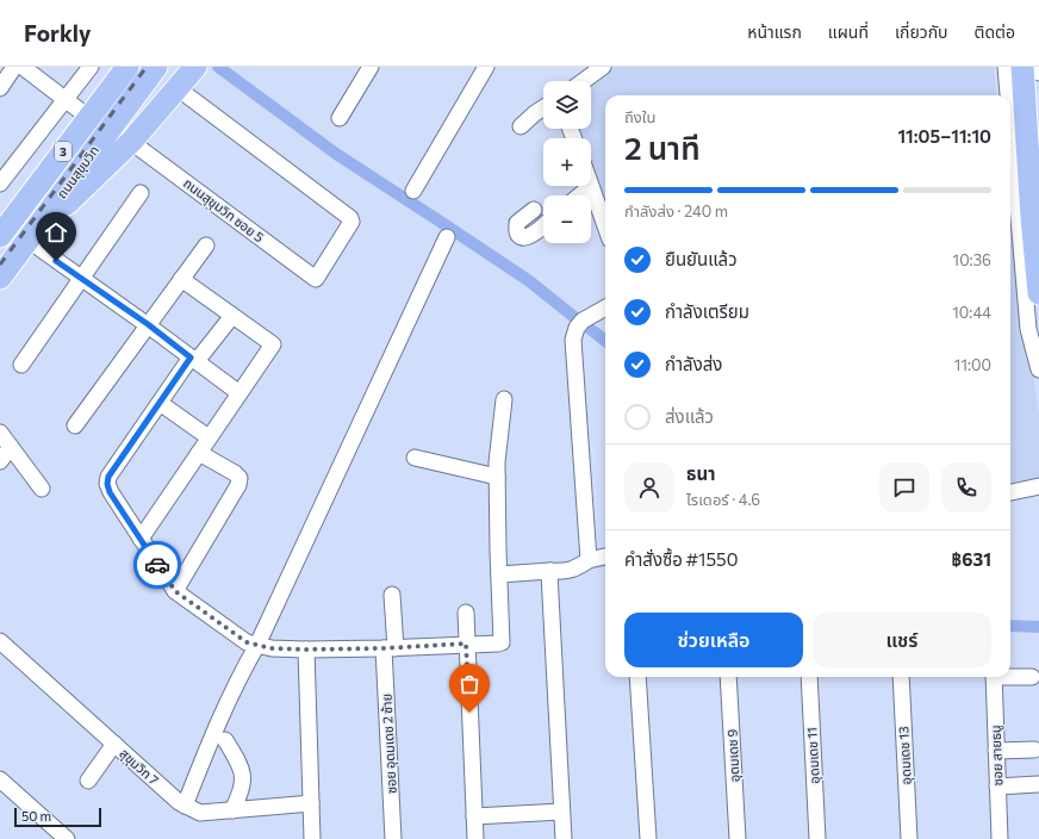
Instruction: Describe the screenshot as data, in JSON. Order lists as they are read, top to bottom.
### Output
{
  "streets": {
    "highway": ["3", "ถนนสุขุมวิท"],
    "street": [
      "ถนนสุขุมวิท ซอย 5",
      "ซอย อุดมเดช 2 ซ้าย",
      "อุดมเดช 9",
      "อุดมเดช 11",
      "อุดมเดช 13",
      "ซอย สายธนู",
      "สุขุมวิท 7"
    ]
  },
  "scale_bar": "50 m",
  "page": {
    "header": "Forkly",
    "nav": [
      "หน้าแรก",
      "แผนที่",
      "เกี่ยวกับ",
      "ติดต่อ"
    ],
    "map_buttons": ["+", "−"],
    "heading": ["2 นาที", "ถึงใน", "11:05–11:10"],
    "panel": [
      "ธนา",
      "ไรเดอร์ · 4.6",
      "คำสั่งซื้อ #1550",
      "฿631"
    ],
    "bar": "กำลังส่ง · 240 m",
    "list": [
      ["ยืนยันแล้ว", "10:36"],
      ["กำลังเตรียม", "10:44"],
      ["กำลังส่ง", "11:00"],
      "ส่งแล้ว"
    ],
    "buttons": ["ช่วยเหลือ", "แชร์"],
    "scale": "50 m"
  }
}
